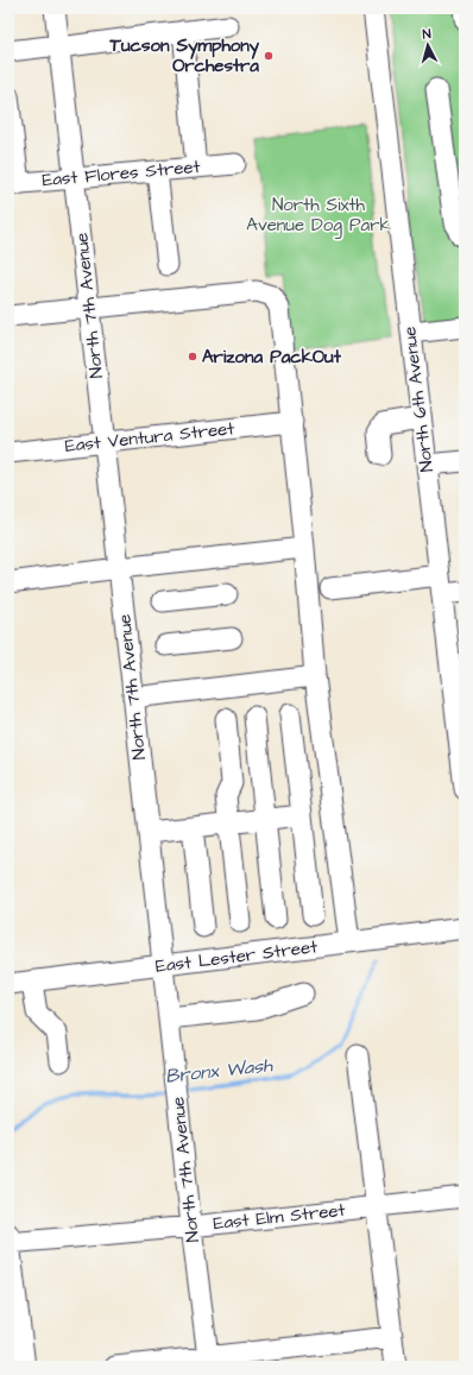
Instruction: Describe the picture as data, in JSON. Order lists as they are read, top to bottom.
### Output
{
  "streets": {
    "street": [
      "East Flores Street",
      "North 7th Avenue",
      "North 6th Avenue",
      "East Ventura Street",
      "East Lester Street",
      "East Elm Street"
    ]
  },
  "crossings": [
    ["East Flores Street", "North 7th Avenue"],
    ["North 7th Avenue", "East Ventura Street"],
    ["North 7th Avenue", "East Lester Street"],
    ["North 7th Avenue", "East Elm Street"]
  ],
  "water": ["Bronx Wash"],
  "parks": ["North Sixth Avenue Dog Park"],
  "places": ["Tucson Symphony Orchestra", "Arizona PackOut"],
  "north": "top"
}
